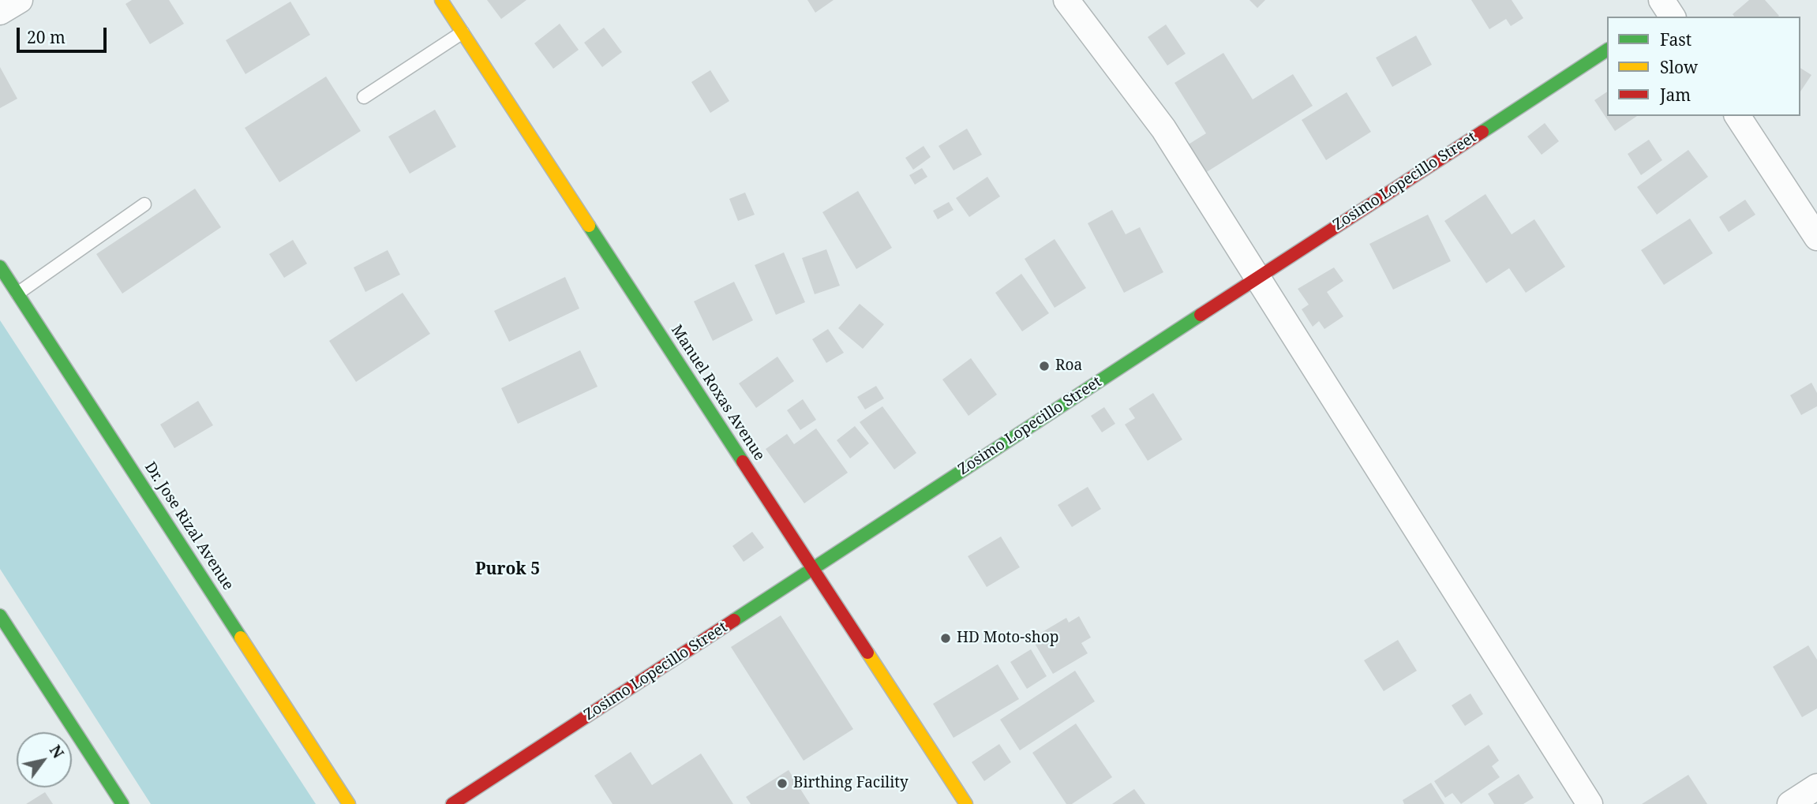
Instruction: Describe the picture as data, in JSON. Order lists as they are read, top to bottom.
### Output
{
  "streets": {
    "street": ["Zosimo Lopecillo Street", "Manuel Roxas Avenue", "Dr. Jose Rizal Avenue"]
  },
  "crossings": [
    ["Zosimo Lopecillo Street", "Manuel Roxas Avenue"]
  ],
  "districts": ["Purok 5"],
  "places": ["Roa", "HD Moto-shop", "Birthing Facility"],
  "legend": ["Fast", "Slow", "Jam"],
  "scale_bar": "20 m",
  "north": "top right"
}
